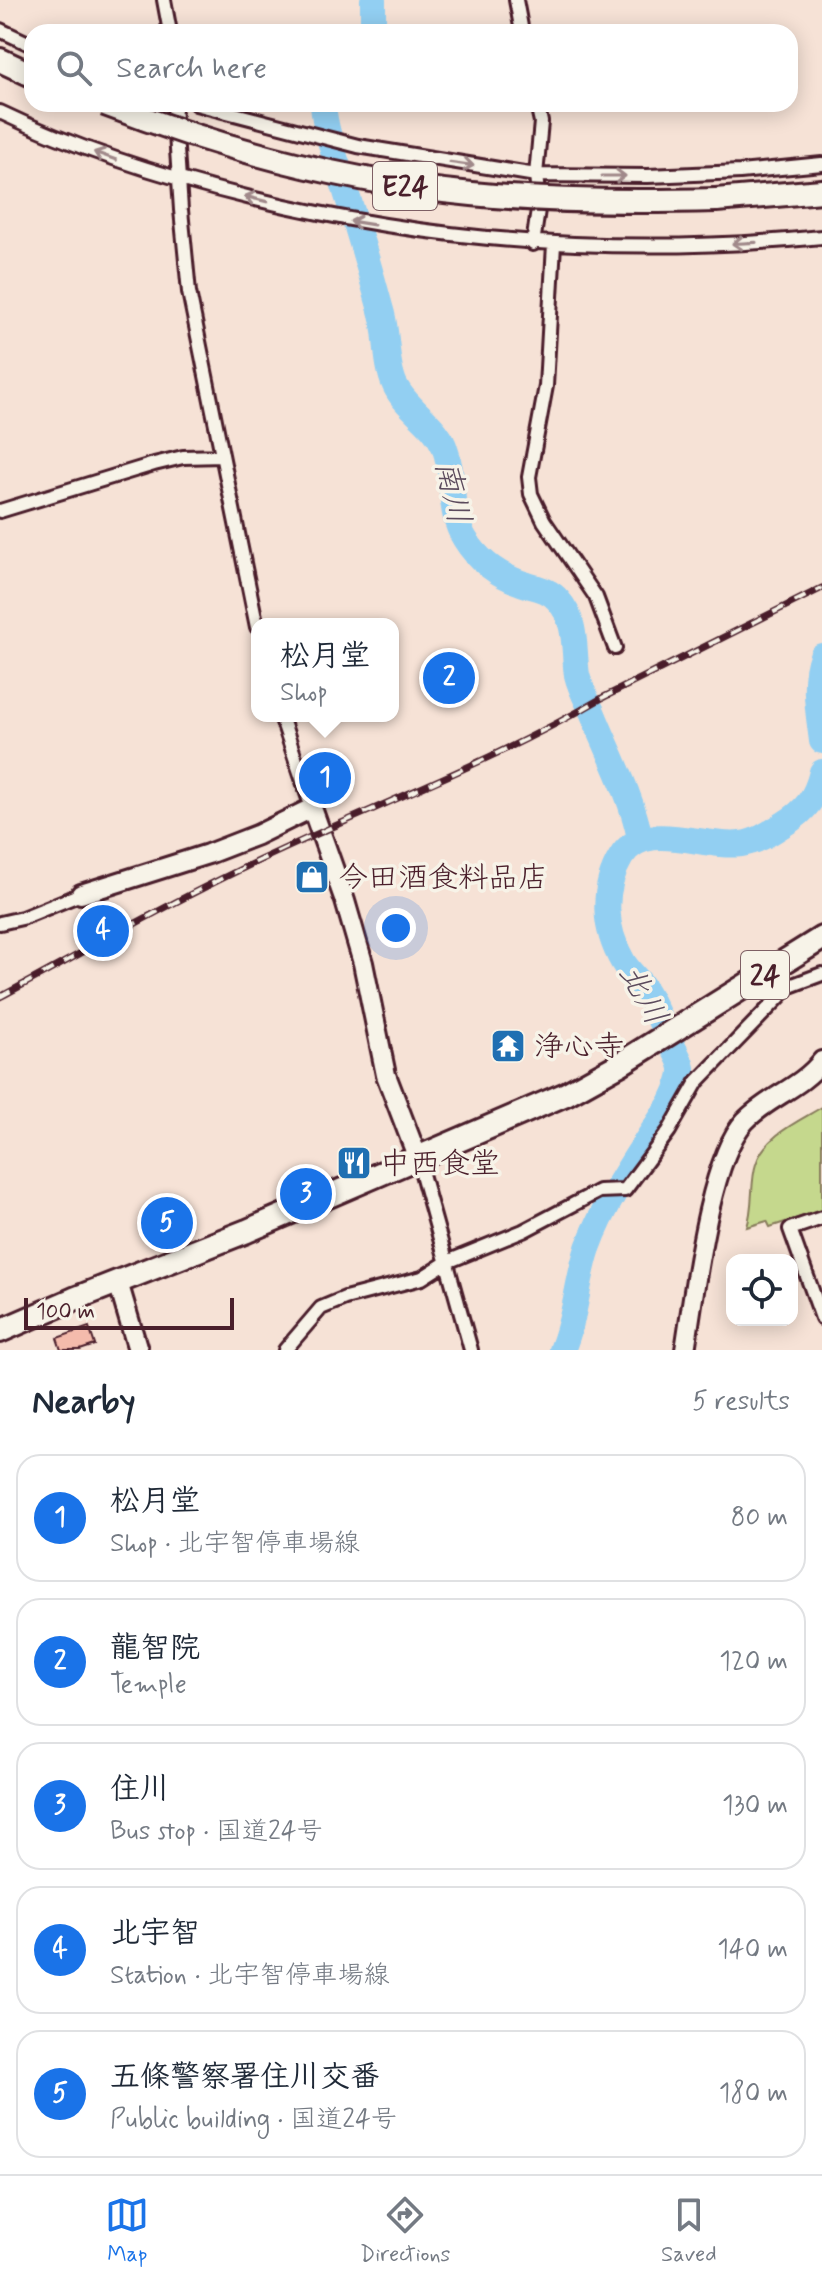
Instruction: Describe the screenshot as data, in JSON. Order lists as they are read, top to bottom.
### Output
{
  "streets": {
    "highway": ["E24", "24"]
  },
  "water": ["南川", "北川"],
  "places": {
    "shop": ["今田酒食料品店"],
    "temple": ["浄心寺"],
    "restaurant": ["中西食堂"]
  },
  "scale_bar": "100 m",
  "page": {
    "search": "Search here",
    "popup": ["松月堂", "Shop"],
    "pins": [
      "2",
      "1",
      "4",
      "3",
      "5"
    ],
    "scale": "100 m",
    "heading": ["Nearby", "5 results"],
    "list": [
      {
        "mark": "1",
        "name": "松月堂",
        "note": "Shop · 北宇智停車場線",
        "value": "80 m"
      },
      {
        "mark": "2",
        "name": "龍智院",
        "note": "Temple",
        "value": "120 m"
      },
      {
        "mark": "3",
        "name": "住川",
        "note": "Bus stop · 国道24号",
        "value": "130 m"
      },
      {
        "mark": "4",
        "name": "北宇智",
        "note": "Station · 北宇智停車場線",
        "value": "140 m"
      },
      {
        "mark": "5",
        "name": "五條警察署住川交番",
        "note": "Public building · 国道24号",
        "value": "180 m"
      }
    ],
    "nav": ["Map", "Directions", "Saved"]
  }
}
